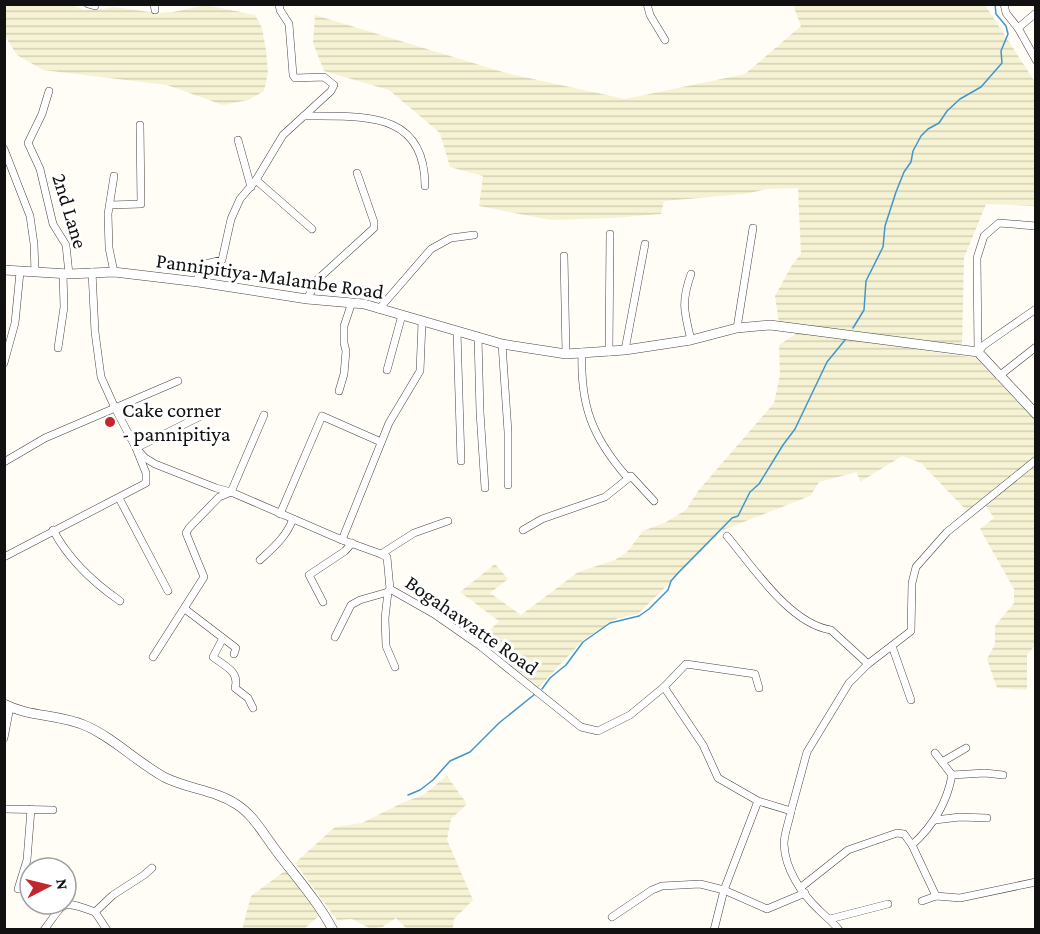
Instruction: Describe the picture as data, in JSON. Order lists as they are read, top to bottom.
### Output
{
  "streets": {
    "street": ["2nd Lane", "Pannipitiya-Malambe Road", "Bogahawatte Road"]
  },
  "crossings": [
    ["2nd Lane", "Pannipitiya-Malambe Road"]
  ],
  "places": ["Cake corner - pannipitiya"],
  "north": "right"
}
